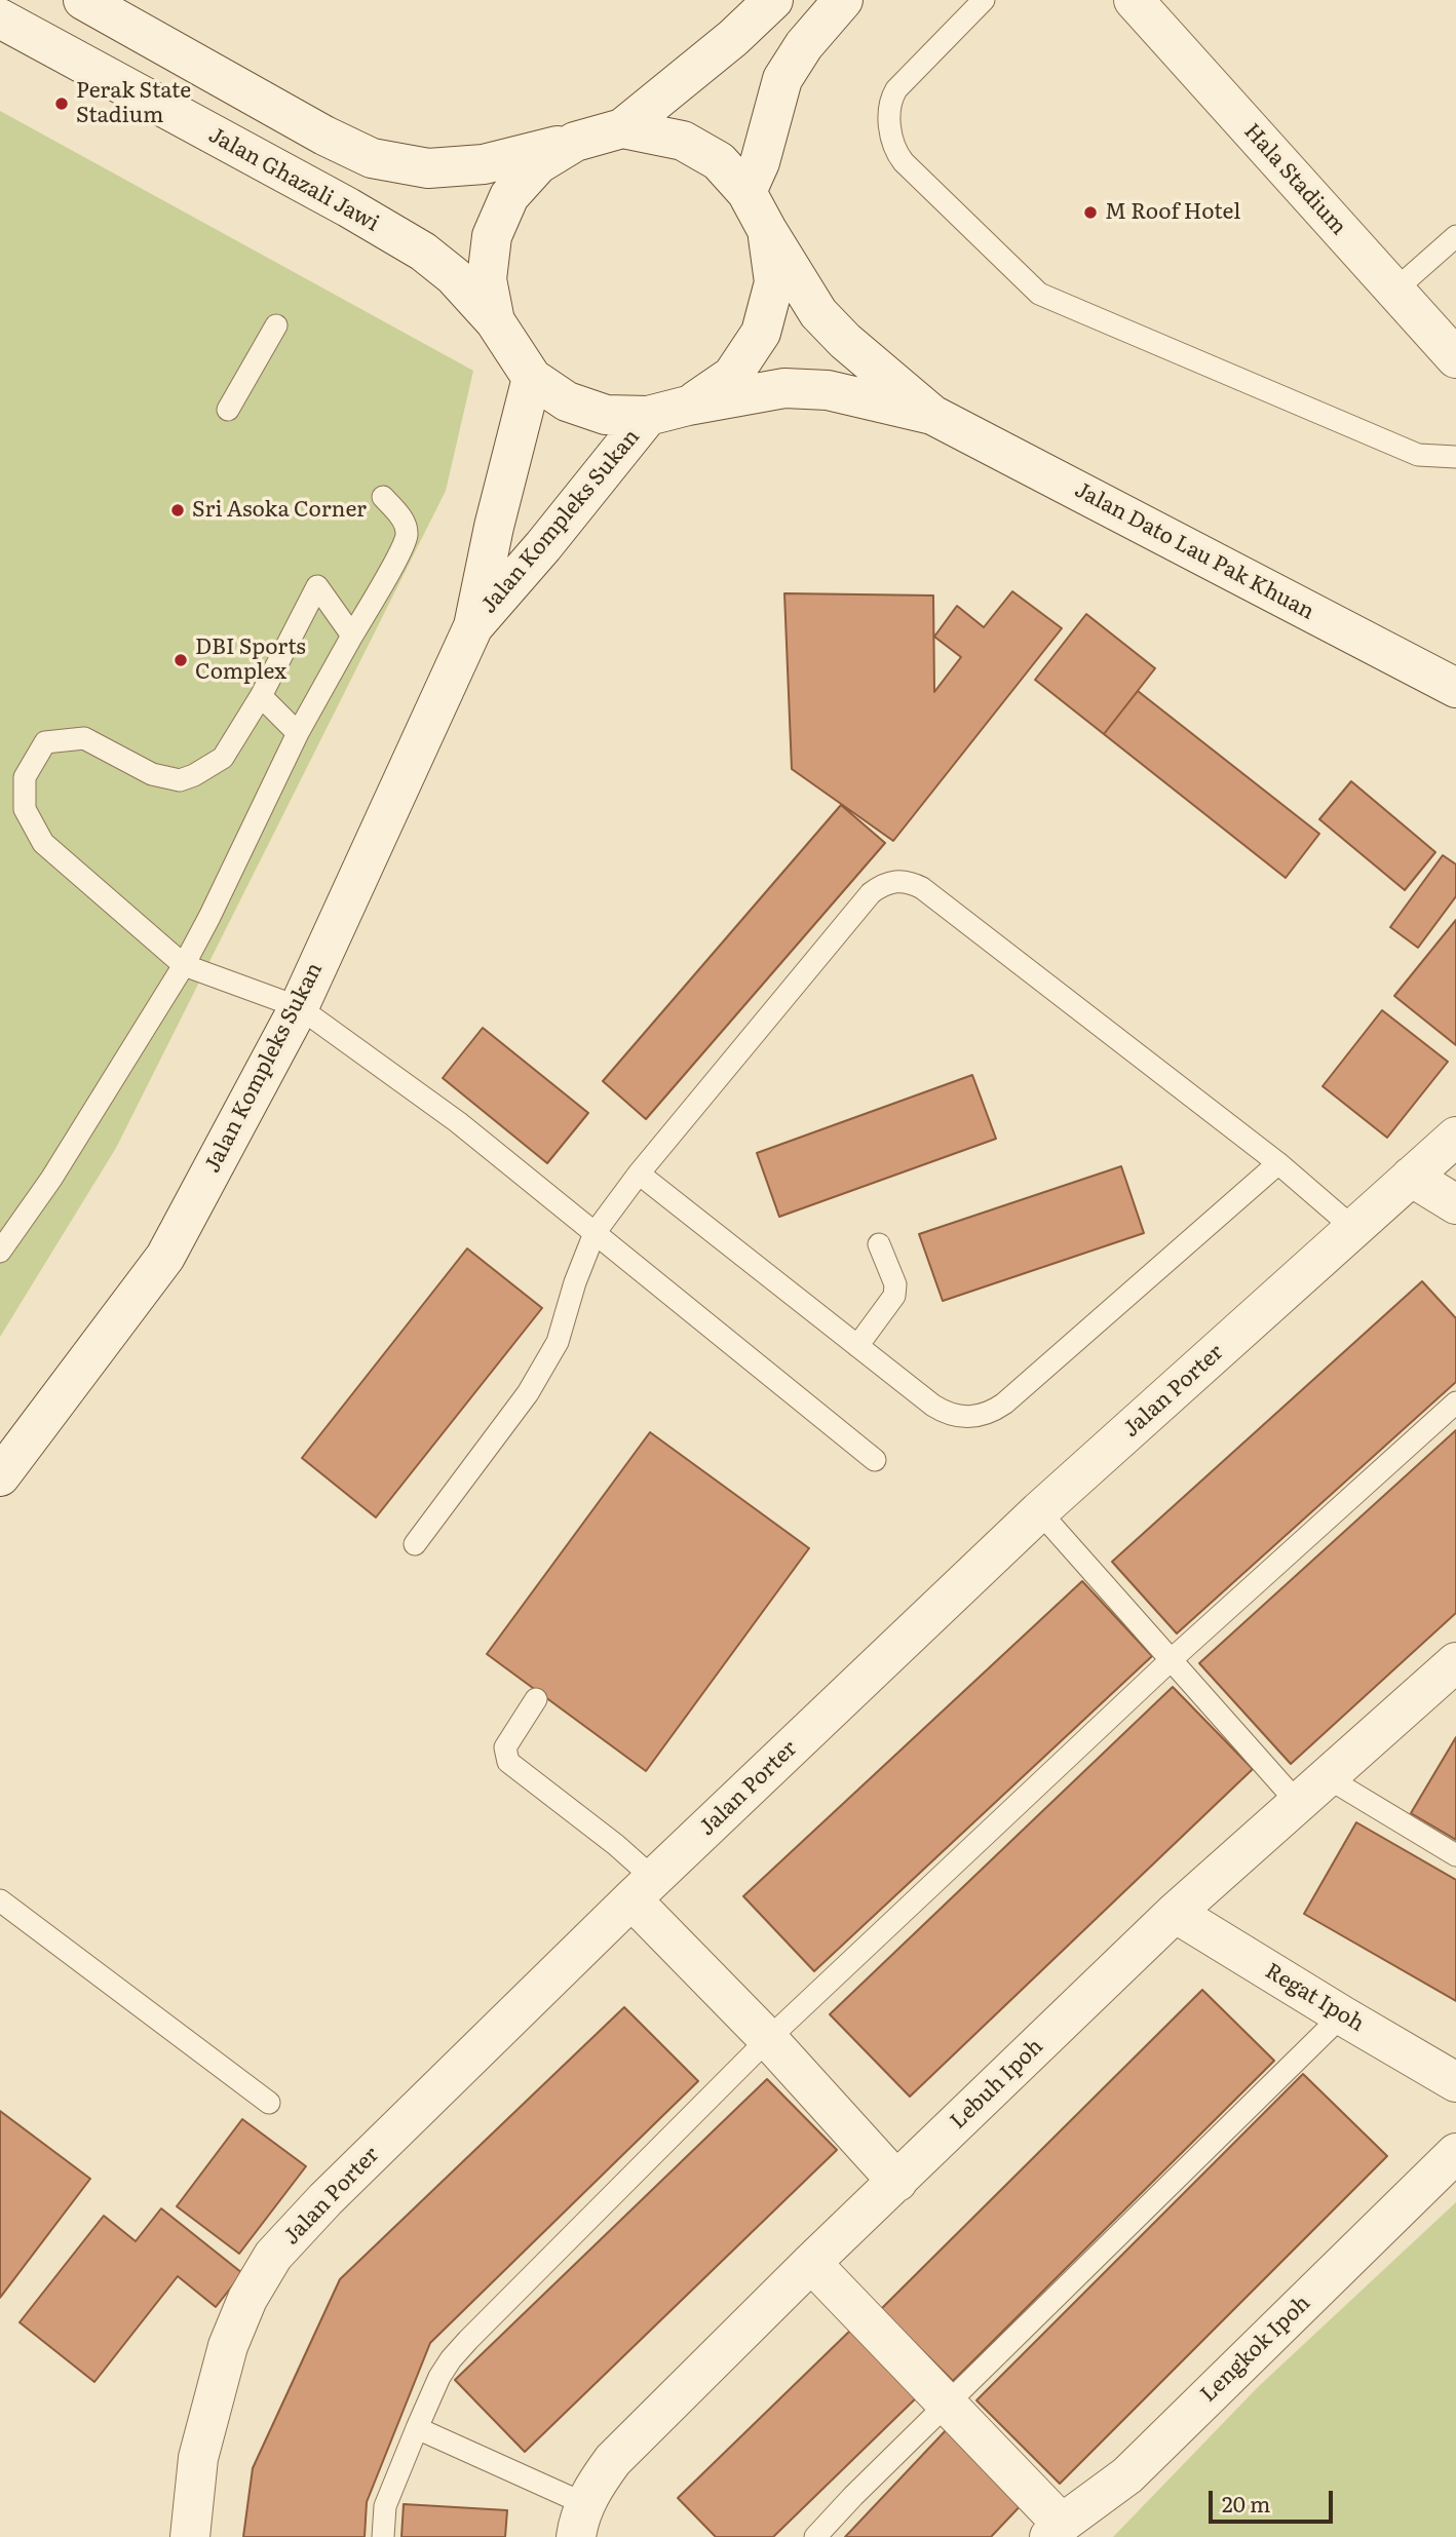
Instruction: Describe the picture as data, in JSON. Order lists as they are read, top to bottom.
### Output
{
  "streets": {
    "street": [
      "Jalan Ghazali Jawi",
      "Hala Stadium",
      "Jalan Kompleks Sukan",
      "Jalan Dato Lau Pak Khuan",
      "Jalan Porter",
      "Regat Ipoh",
      "Lebuh Ipoh",
      "Lengkok Ipoh"
    ]
  },
  "crossings": [
    ["Regat Ipoh", "Lebuh Ipoh"]
  ],
  "places": [
    "Perak State Stadium",
    "M Roof Hotel",
    "Sri Asoka Corner",
    "DBI Sports Complex"
  ],
  "scale_bar": "20 m"
}
